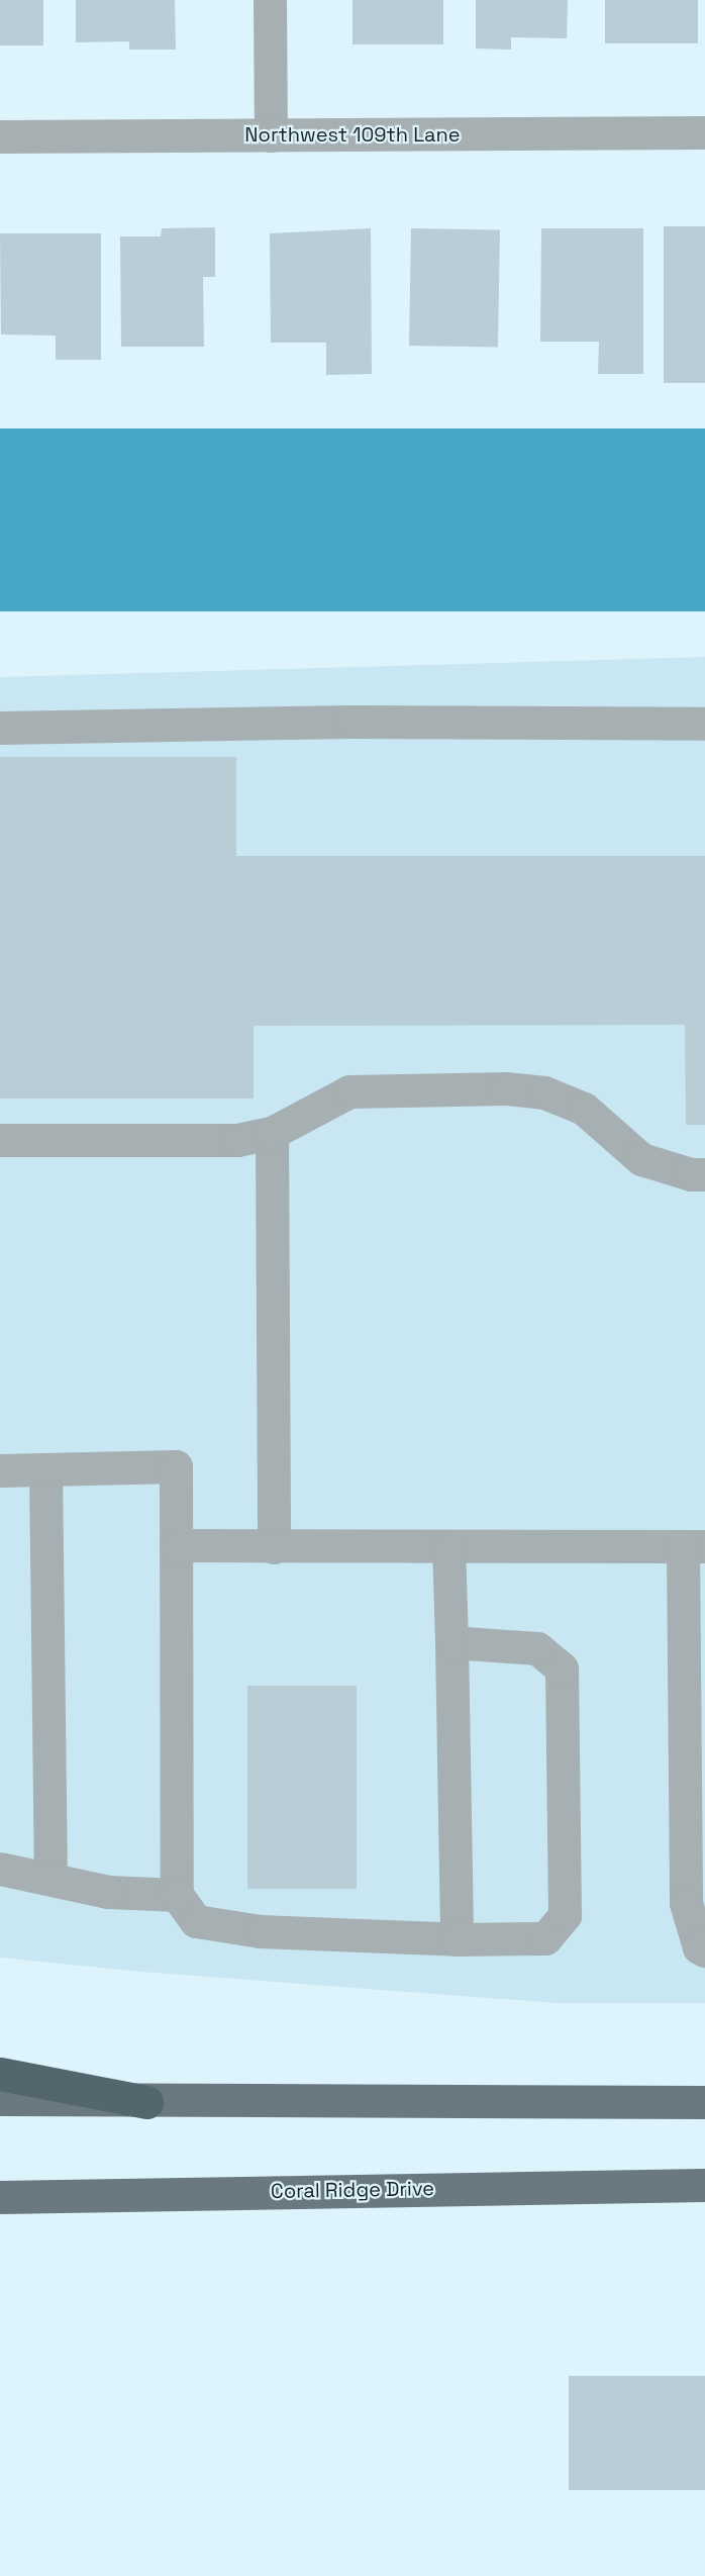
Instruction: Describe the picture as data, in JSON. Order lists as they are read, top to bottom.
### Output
{
  "streets": {
    "main road": ["Coral Ridge Drive"],
    "street": ["Northwest 109th Lane"]
  }
}
